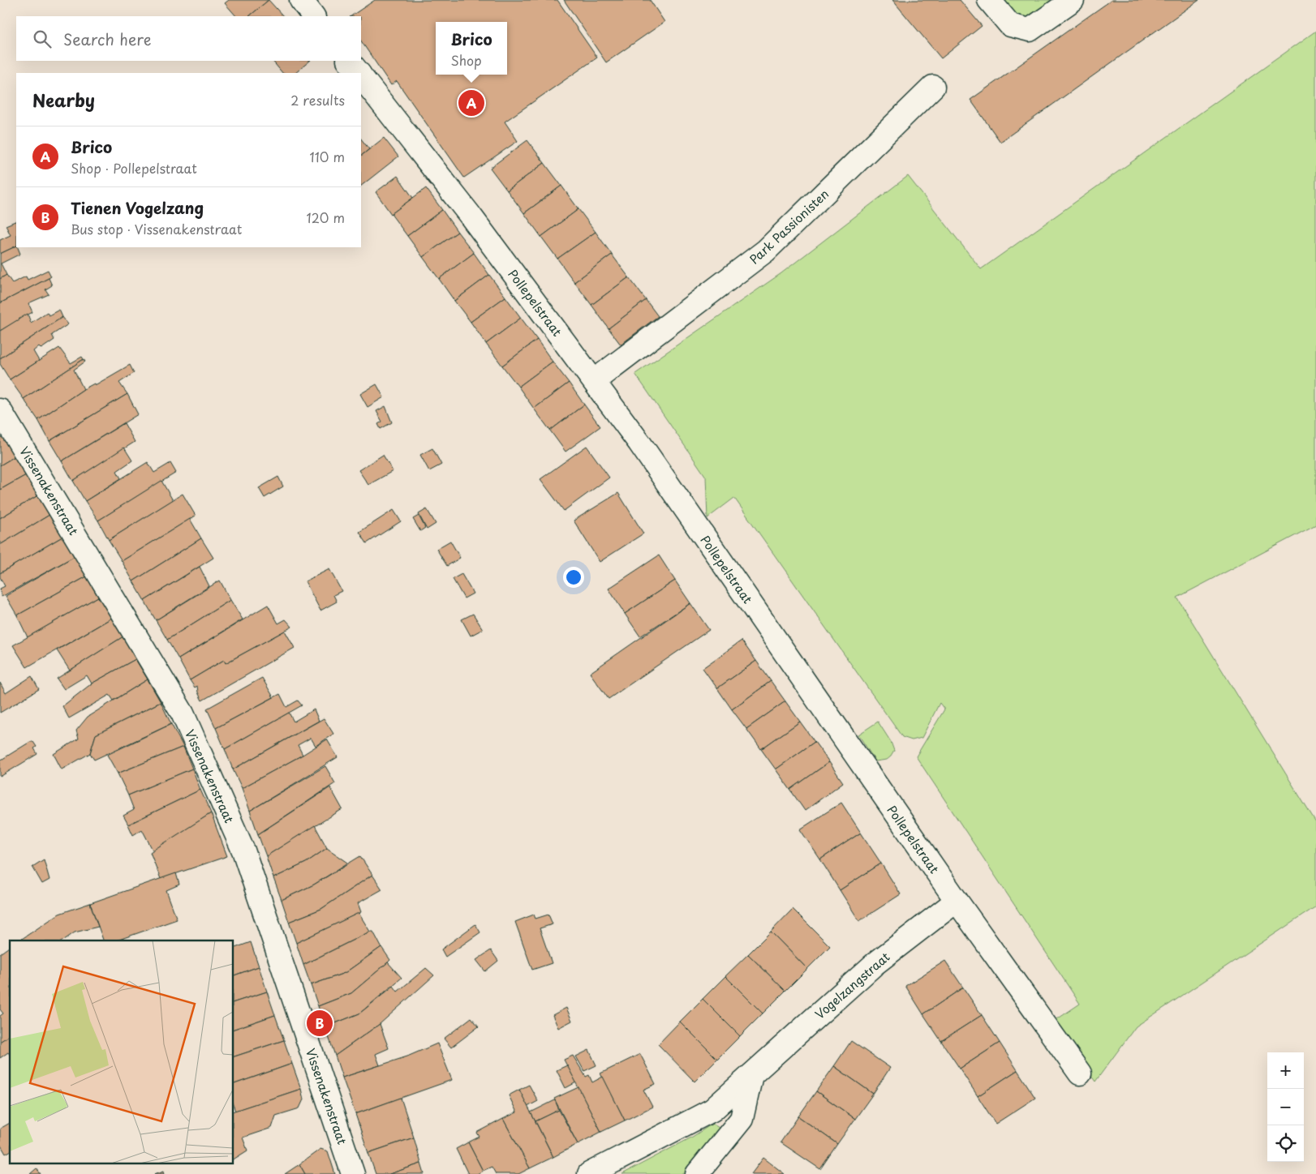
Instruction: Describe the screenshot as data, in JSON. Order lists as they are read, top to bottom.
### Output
{
  "streets": {
    "street": [
      "Park Passionisten",
      "Pollepelstraat",
      "Vissenakenstraat",
      "Vogelzangstraat"
    ]
  },
  "crossings": [
    ["Park Passionisten", "Pollepelstraat"],
    ["Pollepelstraat", "Vogelzangstraat"]
  ],
  "page": {
    "search": "Search here",
    "popup": ["Brico", "Shop"],
    "heading": ["Nearby", "2 results"],
    "pins": ["A", "B"],
    "list": [
      {
        "mark": "A",
        "name": "Brico",
        "note": "Shop · Pollepelstraat",
        "value": "110 m"
      },
      {
        "mark": "B",
        "name": "Tienen Vogelzang",
        "note": "Bus stop · Vissenakenstraat",
        "value": "120 m"
      }
    ],
    "map_buttons": ["+", "−"]
  }
}
